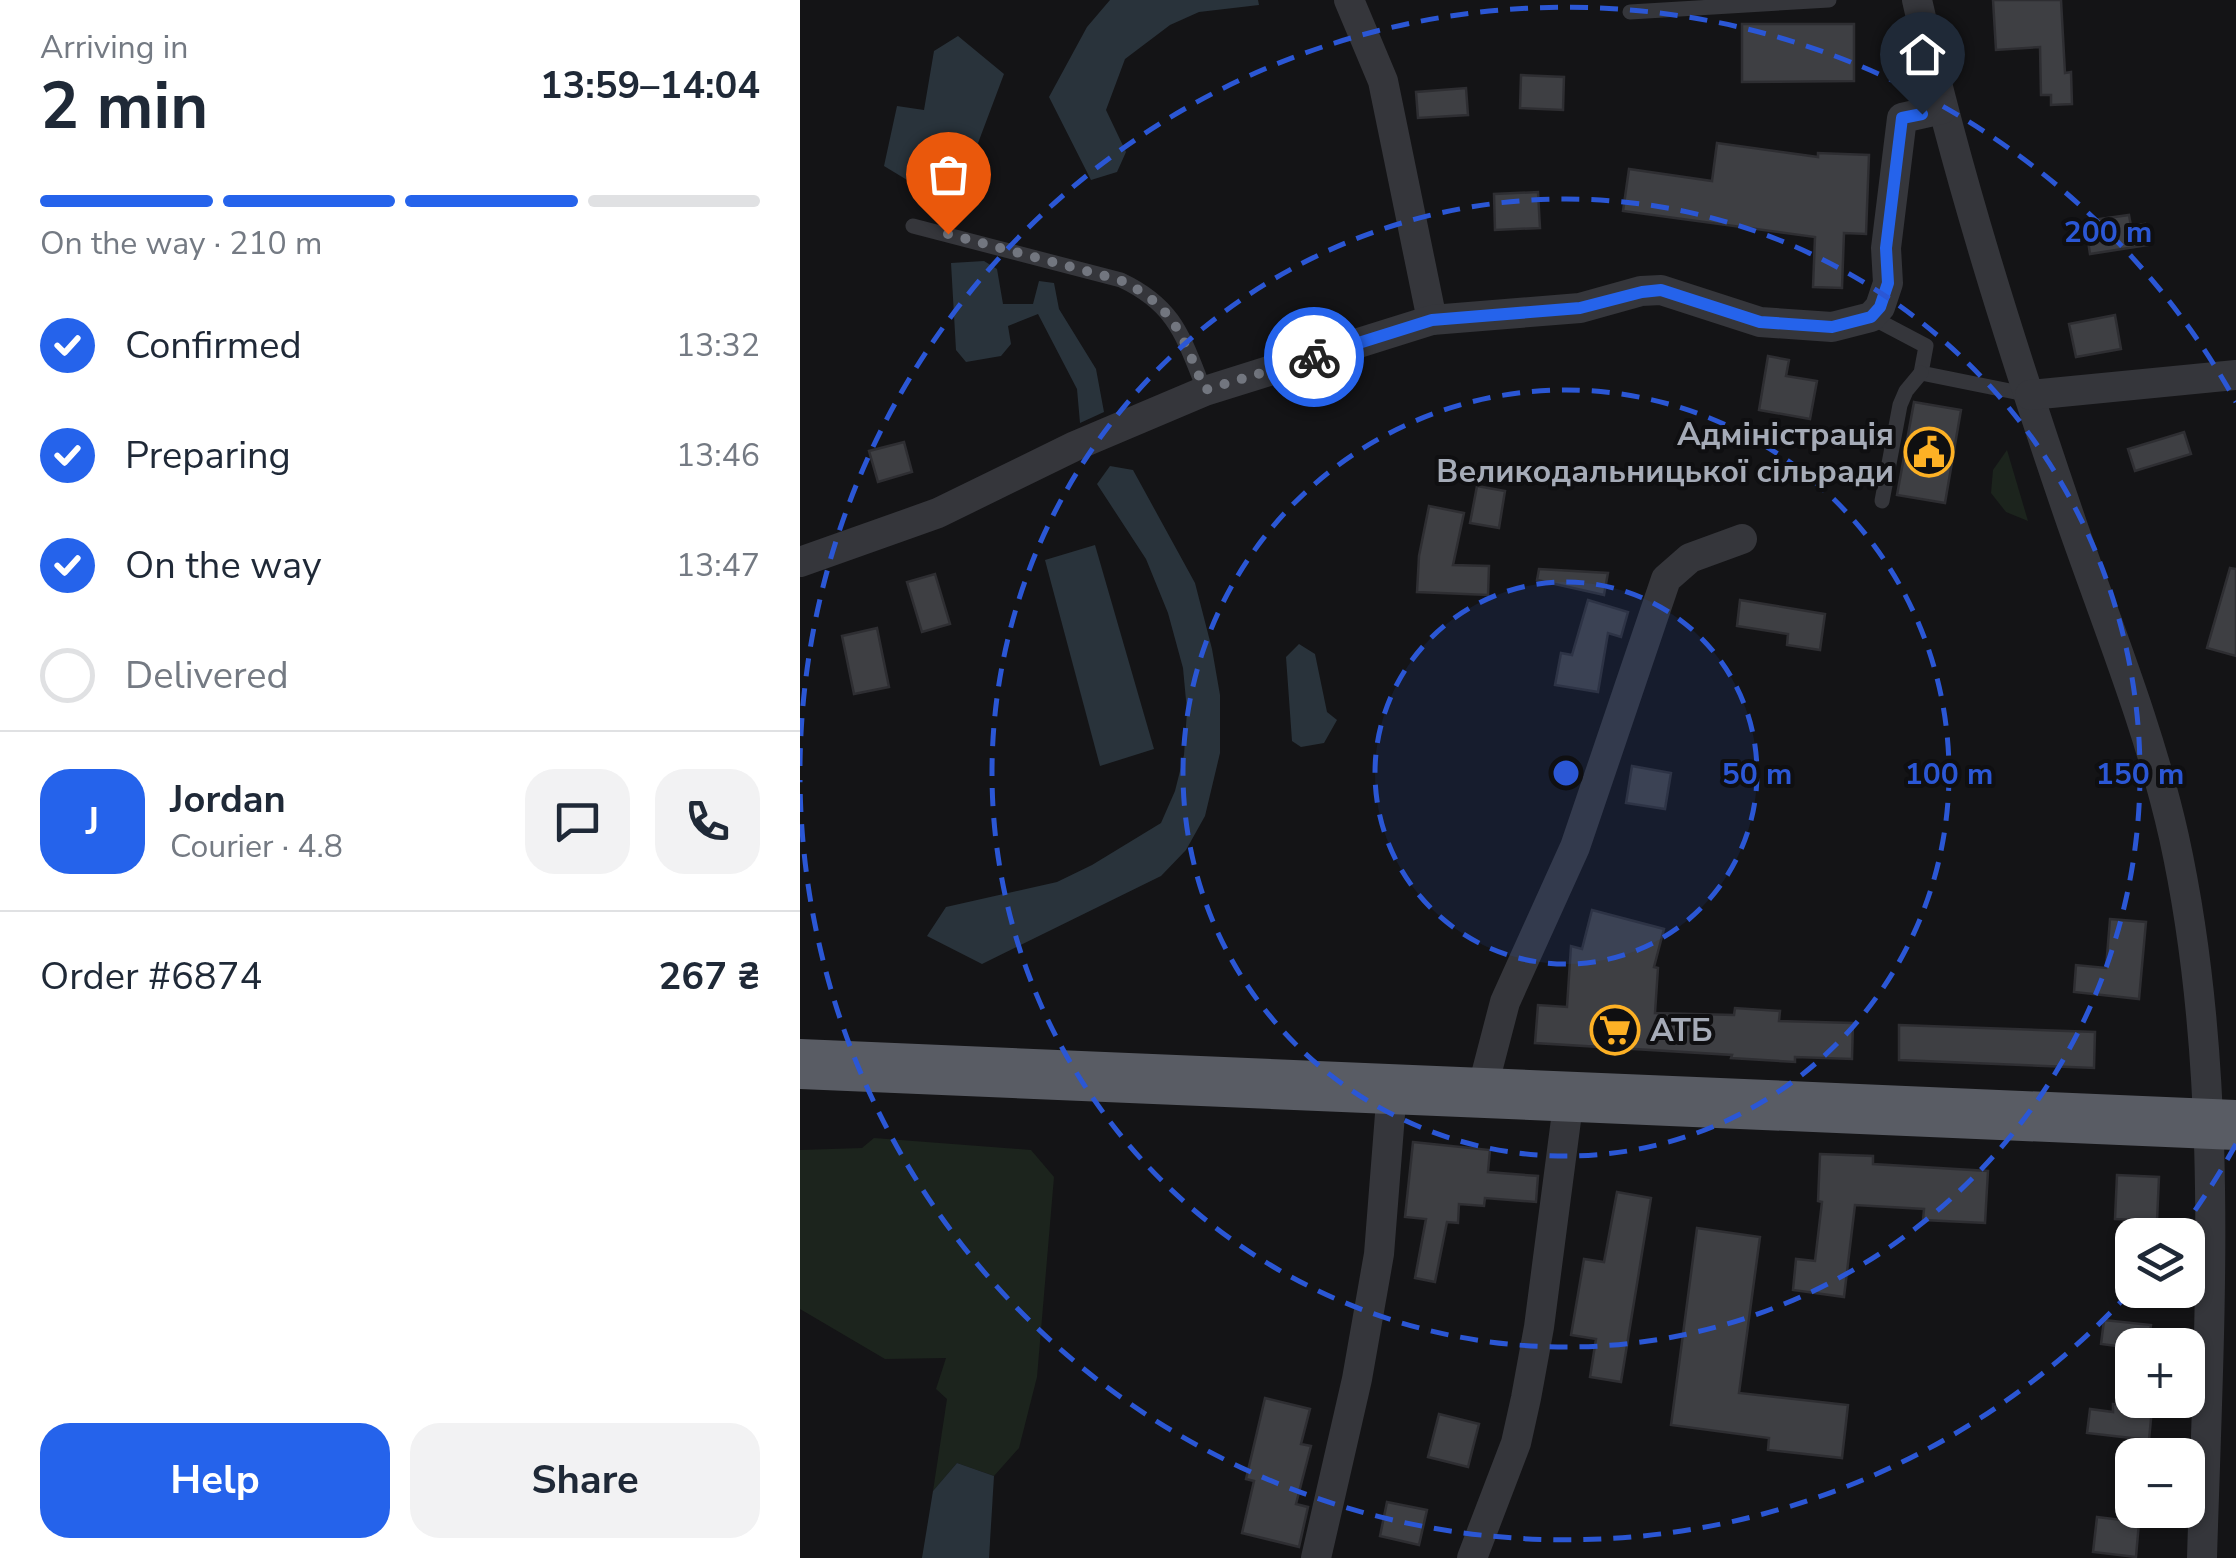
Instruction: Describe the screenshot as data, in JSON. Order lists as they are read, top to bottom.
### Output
{
  "places": {
    "public building": ["Адміністрація Великодальницької сільради"],
    "supermarket": ["АТБ"]
  },
  "page": {
    "heading": ["2 min", "Arriving in", "13:59–14:04"],
    "panel": [
      "Jordan",
      "Courier · 4.8",
      "Order #6874",
      "267 ₴"
    ],
    "bar": "On the way · 210 m",
    "list": [
      ["Confirmed", "13:32"],
      ["Preparing", "13:46"],
      ["On the way", "13:47"],
      "Delivered"
    ],
    "round": "J",
    "map_buttons": ["+", "−"],
    "buttons": ["Help", "Share"]
  },
  "rings": [
    "200 m",
    "50 m",
    "100 m",
    "150 m"
  ]
}
